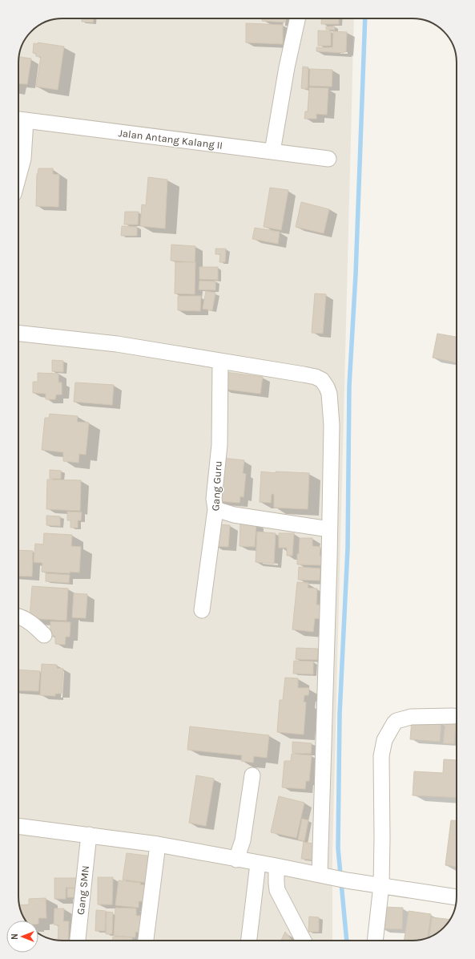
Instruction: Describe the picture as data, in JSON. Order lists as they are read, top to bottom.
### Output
{
  "streets": {
    "street": ["Jalan Antang Kalang II", "Gang Guru", "Gang SMN"]
  },
  "north": "left"
}
